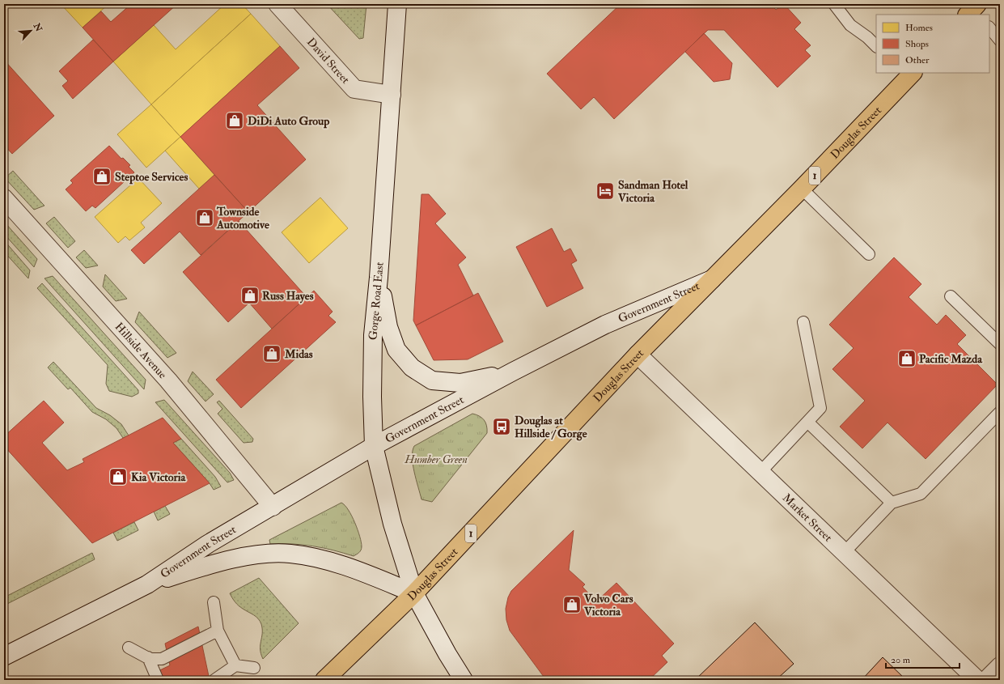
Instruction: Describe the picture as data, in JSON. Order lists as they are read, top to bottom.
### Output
{
  "streets": {
    "main road": [
      "David Street",
      "Douglas Street",
      "1",
      "Gorge Road East",
      "Government Street",
      "Hillside Avenue",
      "Market Street"
    ]
  },
  "crossings": [
    ["David Street", "Gorge Road East"],
    ["Douglas Street", "Gorge Road East"],
    ["Douglas Street", "Government Street"],
    ["Douglas Street", "Market Street"],
    ["Gorge Road East", "Government Street"],
    ["Government Street", "Hillside Avenue"]
  ],
  "parks": ["Humber Green"],
  "places": {
    "shop": [
      "DiDi Auto Group",
      "Steptoe Services",
      "Townside Automotive",
      "Russ Hayes",
      "Midas",
      "Pacific Mazda",
      "Kia Victoria",
      "Volvo Cars Victoria"
    ],
    "hotel": ["Sandman Hotel Victoria"],
    "bus stop": ["Douglas at Hillside / Gorge"]
  },
  "legend": ["Homes", "Shops", "Other"],
  "scale_bar": "20 m",
  "north": "top right"
}
